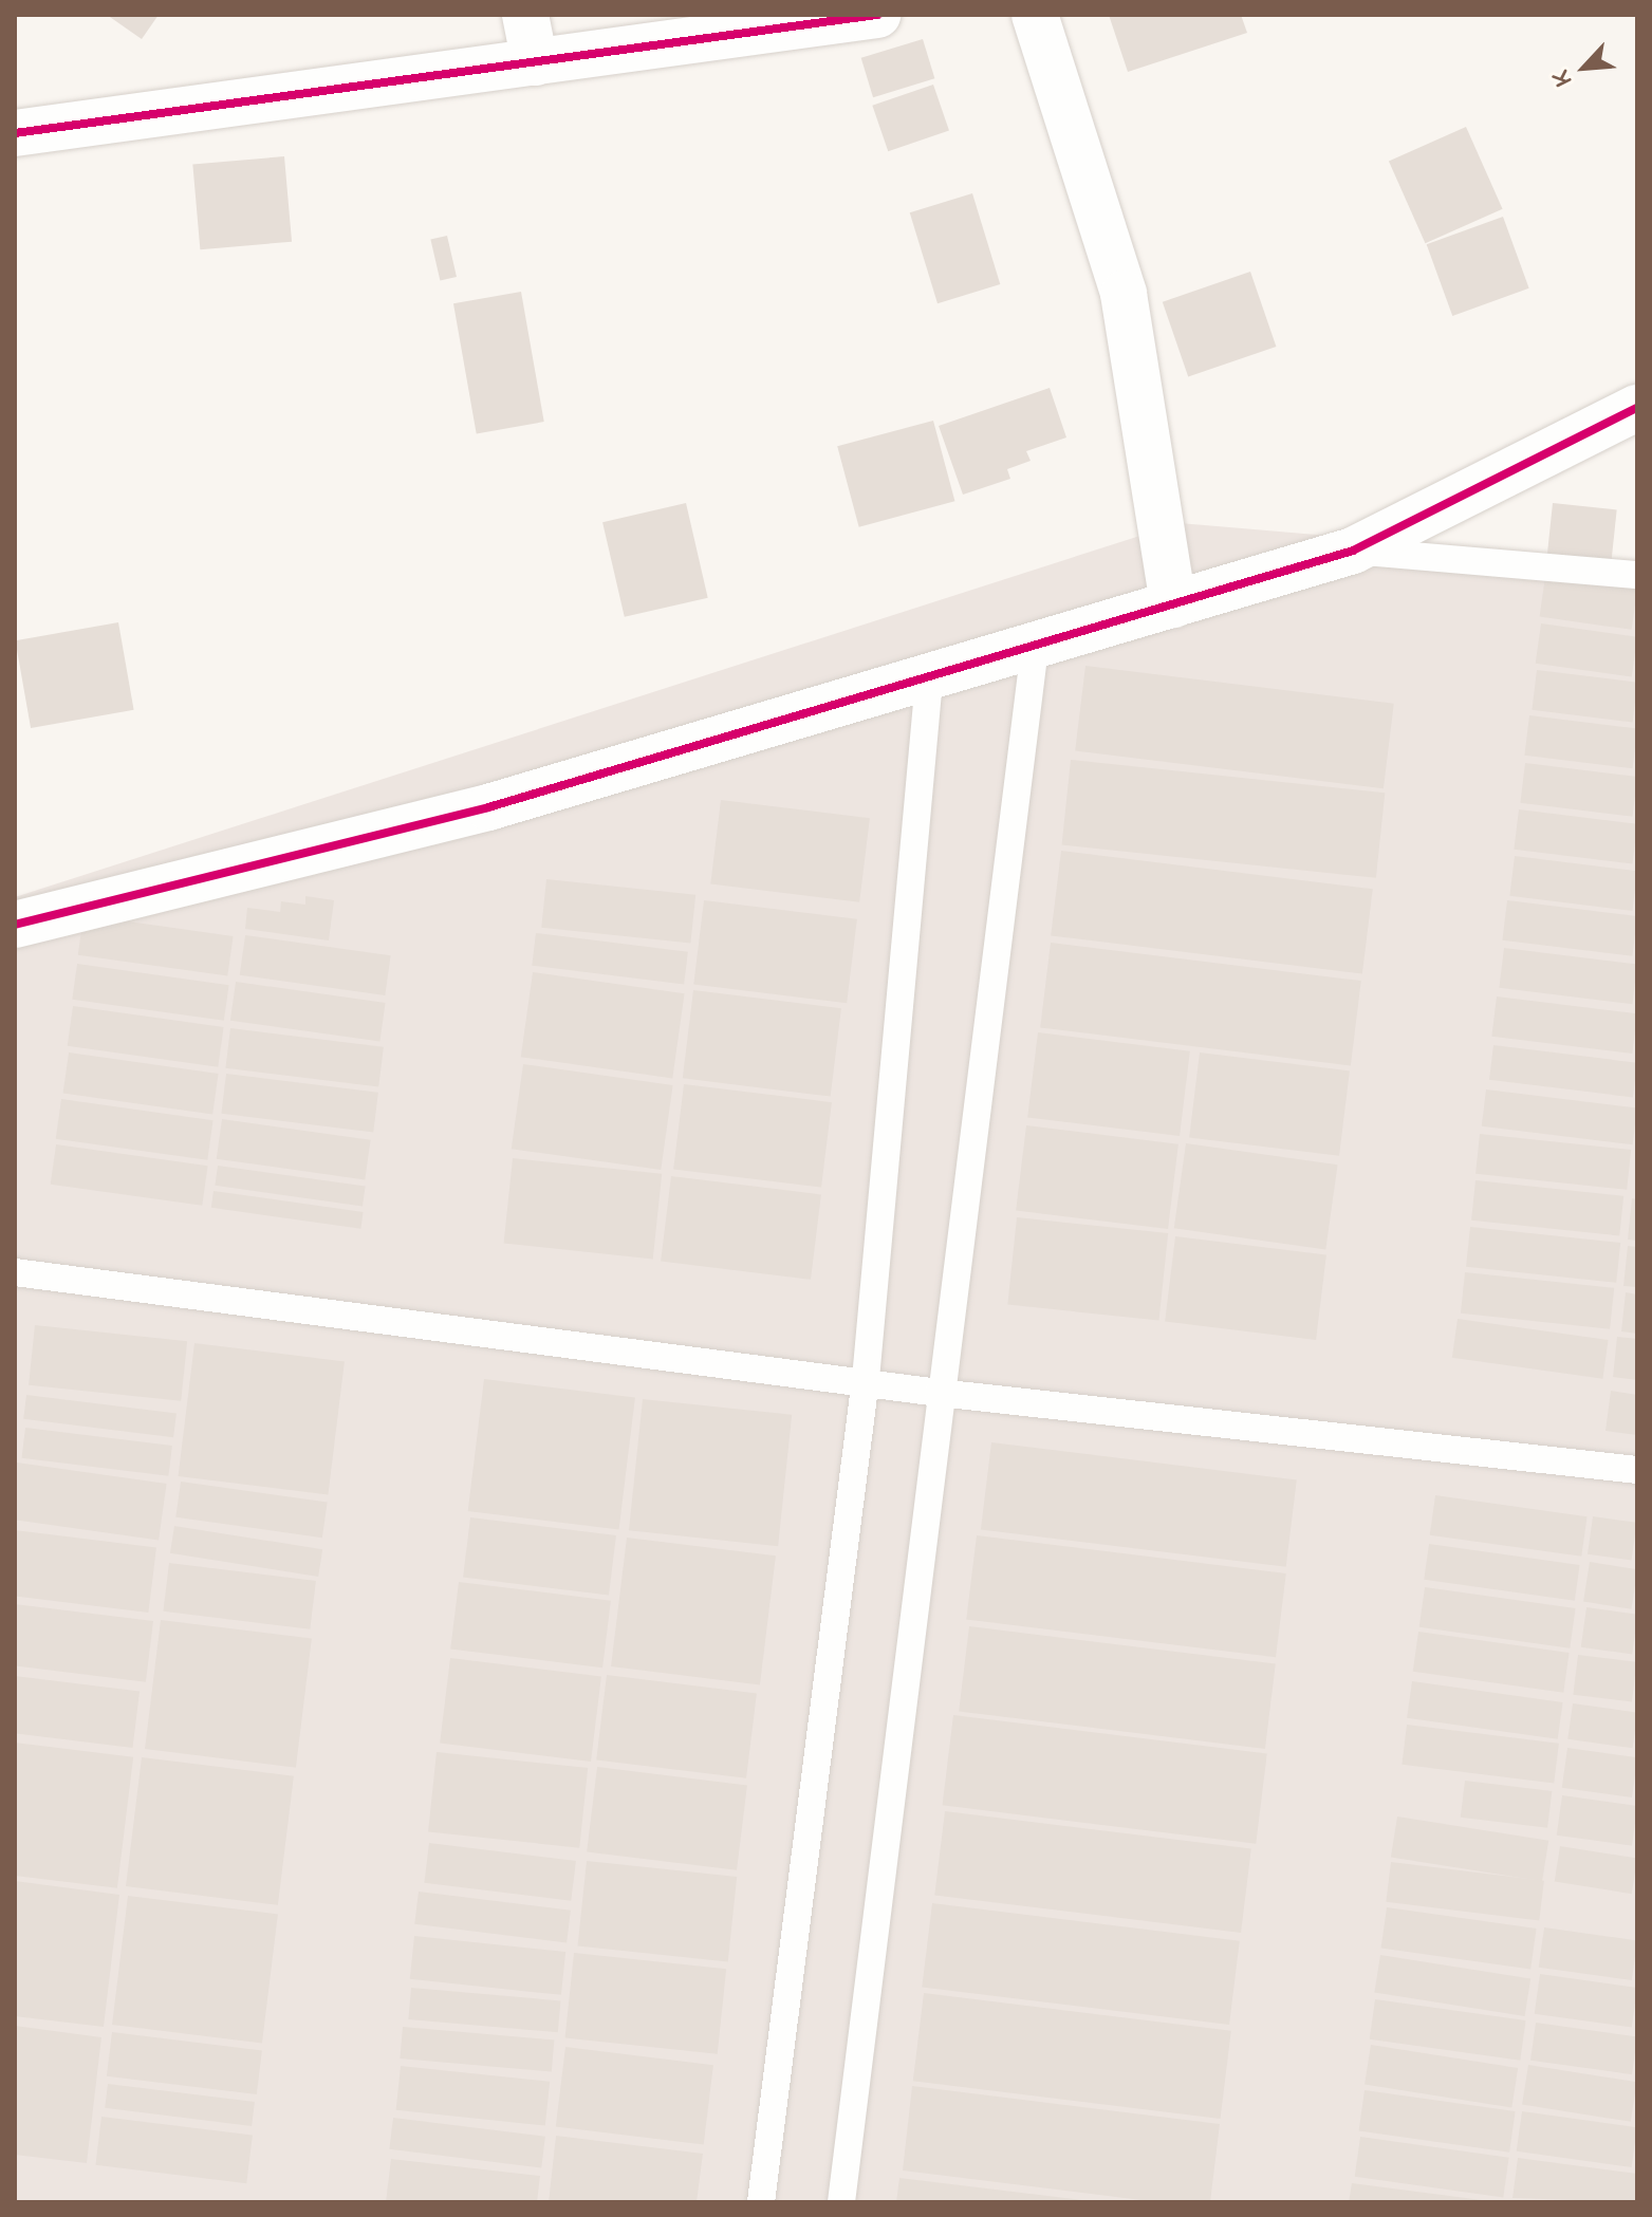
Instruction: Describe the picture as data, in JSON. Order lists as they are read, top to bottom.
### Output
{
  "north": "bottom left"
}
